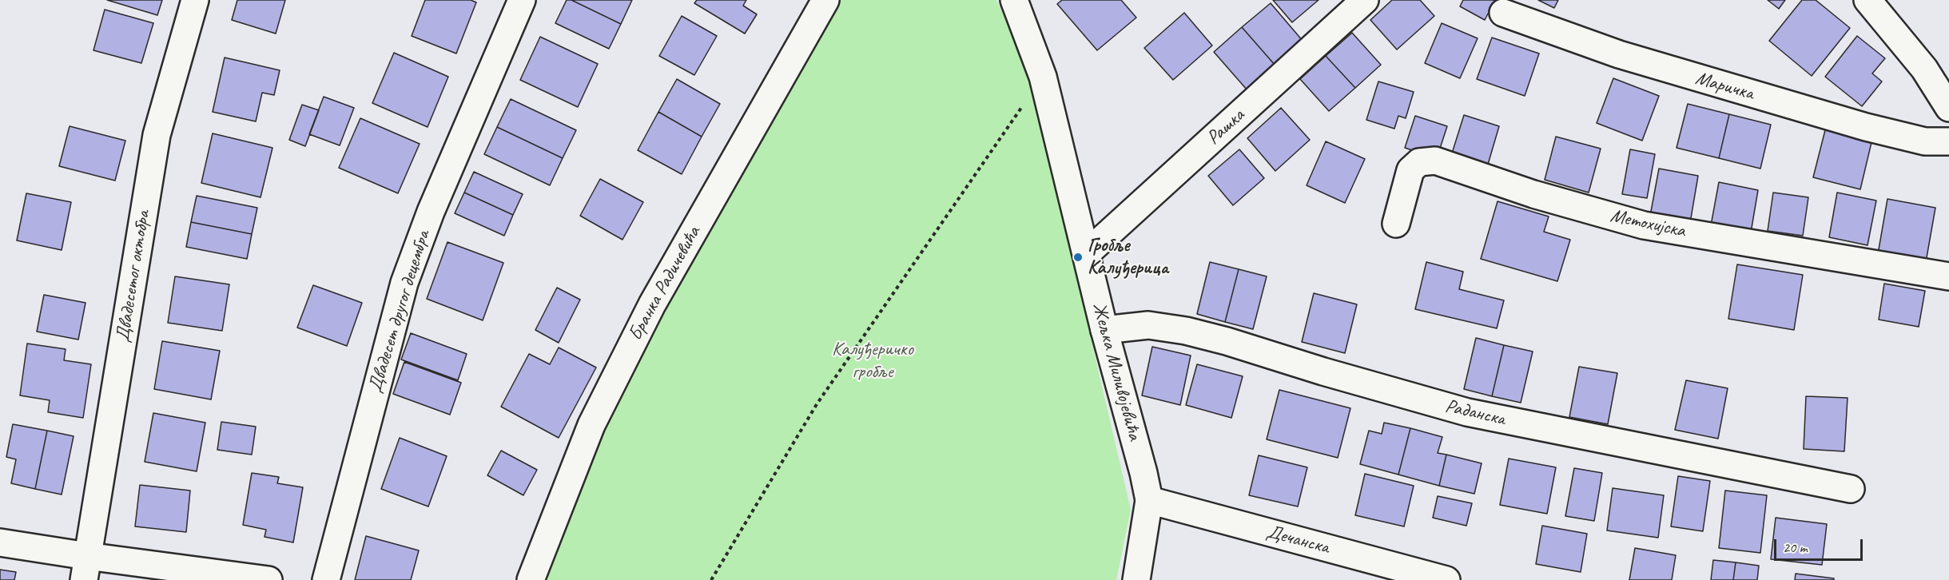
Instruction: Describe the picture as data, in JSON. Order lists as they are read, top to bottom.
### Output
{
  "streets": {
    "street": [
      "Маричка",
      "Рашка",
      "Метохијска",
      "Двадесетог октобра",
      "Бранка Радичевића",
      "Двадесет другог децембра",
      "Жељка Миливојевића",
      "Раданска",
      "Дечанска"
    ]
  },
  "crossings": [
    ["Рашка", "Жељка Миливојевића"],
    ["Жељка Миливојевића", "Раданска"],
    ["Жељка Миливојевића", "Дечанска"]
  ],
  "parks": ["Калуђеричко гробље"],
  "places": ["Гробље Калуђерица"],
  "scale_bar": "20 m"
}
